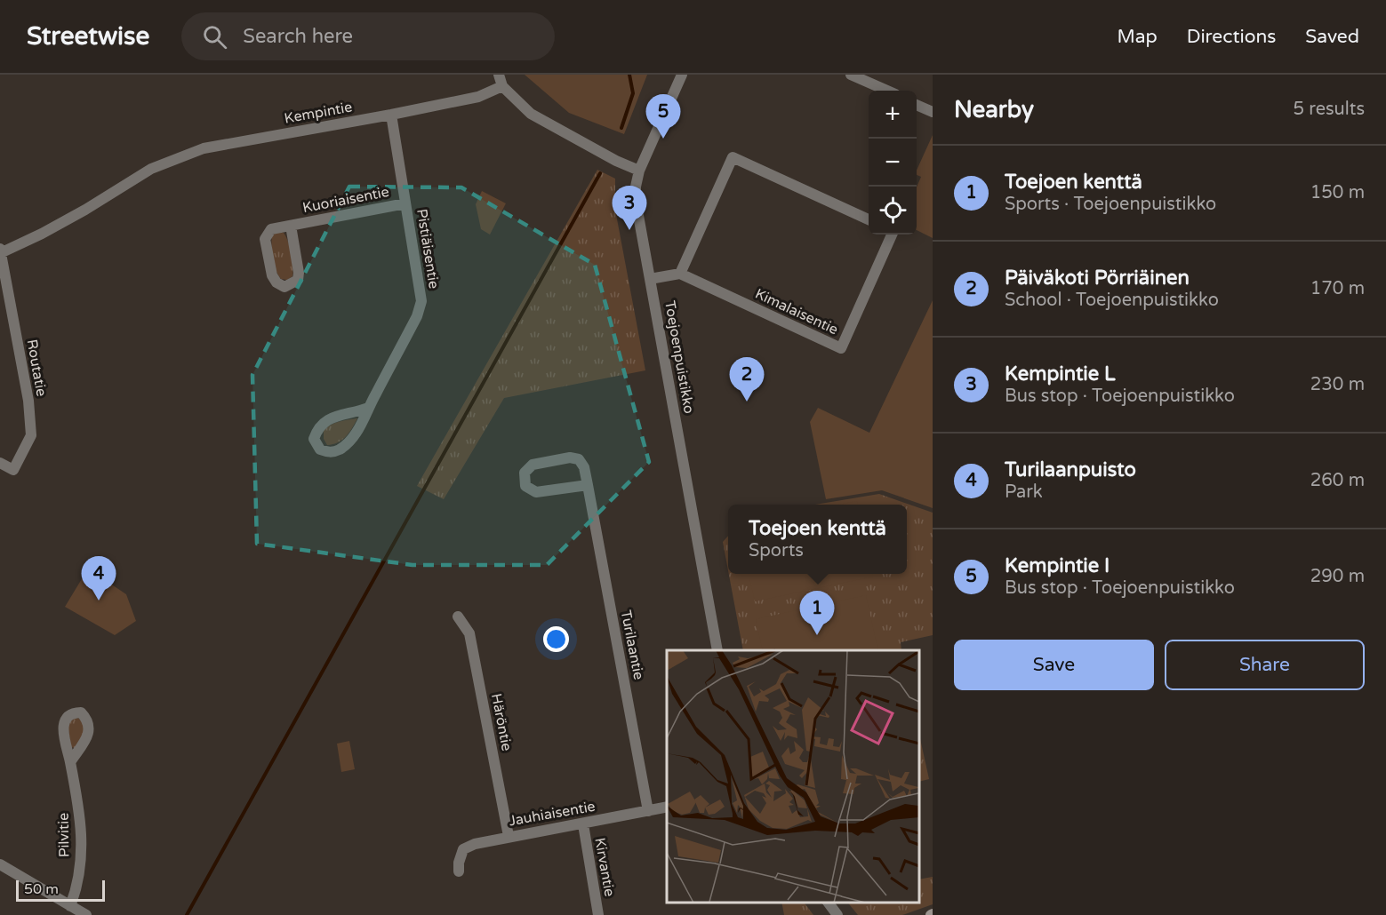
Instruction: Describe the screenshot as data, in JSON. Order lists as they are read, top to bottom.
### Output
{
  "streets": {
    "street": [
      "Kempintie",
      "Kuoriaisentie",
      "Pistiäisentie",
      "Kimalaisentie",
      "Toejoenpuistikko",
      "Routatie",
      "Turilaantie",
      "Häröntie",
      "Jauhiaisentie",
      "Pilvitie",
      "Kirvantie"
    ]
  },
  "crossings": [
    ["Kempintie", "Pistiäisentie"],
    ["Kempintie", "Routatie"],
    ["Kuoriaisentie", "Pistiäisentie"],
    ["Turilaantie", "Jauhiaisentie"],
    ["Häröntie", "Jauhiaisentie"],
    ["Jauhiaisentie", "Kirvantie"]
  ],
  "scale_bar": "50 m",
  "page": {
    "header": "Streetwise",
    "search": "Search here",
    "nav": ["Map", "Directions", "Saved"],
    "heading": ["Nearby", "5 results"],
    "map_buttons": ["+", "−"],
    "pins": [
      "5",
      "3",
      "2",
      "4",
      "1"
    ],
    "list": [
      {
        "mark": "1",
        "name": "Toejoen kenttä",
        "note": "Sports · Toejoenpuistikko",
        "value": "150 m"
      },
      {
        "mark": "2",
        "name": "Päiväkoti Pörriäinen",
        "note": "School · Toejoenpuistikko",
        "value": "170 m"
      },
      {
        "mark": "3",
        "name": "Kempintie L",
        "note": "Bus stop · Toejoenpuistikko",
        "value": "230 m"
      },
      {
        "mark": "4",
        "name": "Turilaanpuisto",
        "note": "Park",
        "value": "260 m"
      },
      {
        "mark": "5",
        "name": "Kempintie I",
        "note": "Bus stop · Toejoenpuistikko",
        "value": "290 m"
      }
    ],
    "popup": ["Toejoen kenttä", "Sports"],
    "buttons": ["Save", "Share"],
    "scale": "50 m"
  }
}
